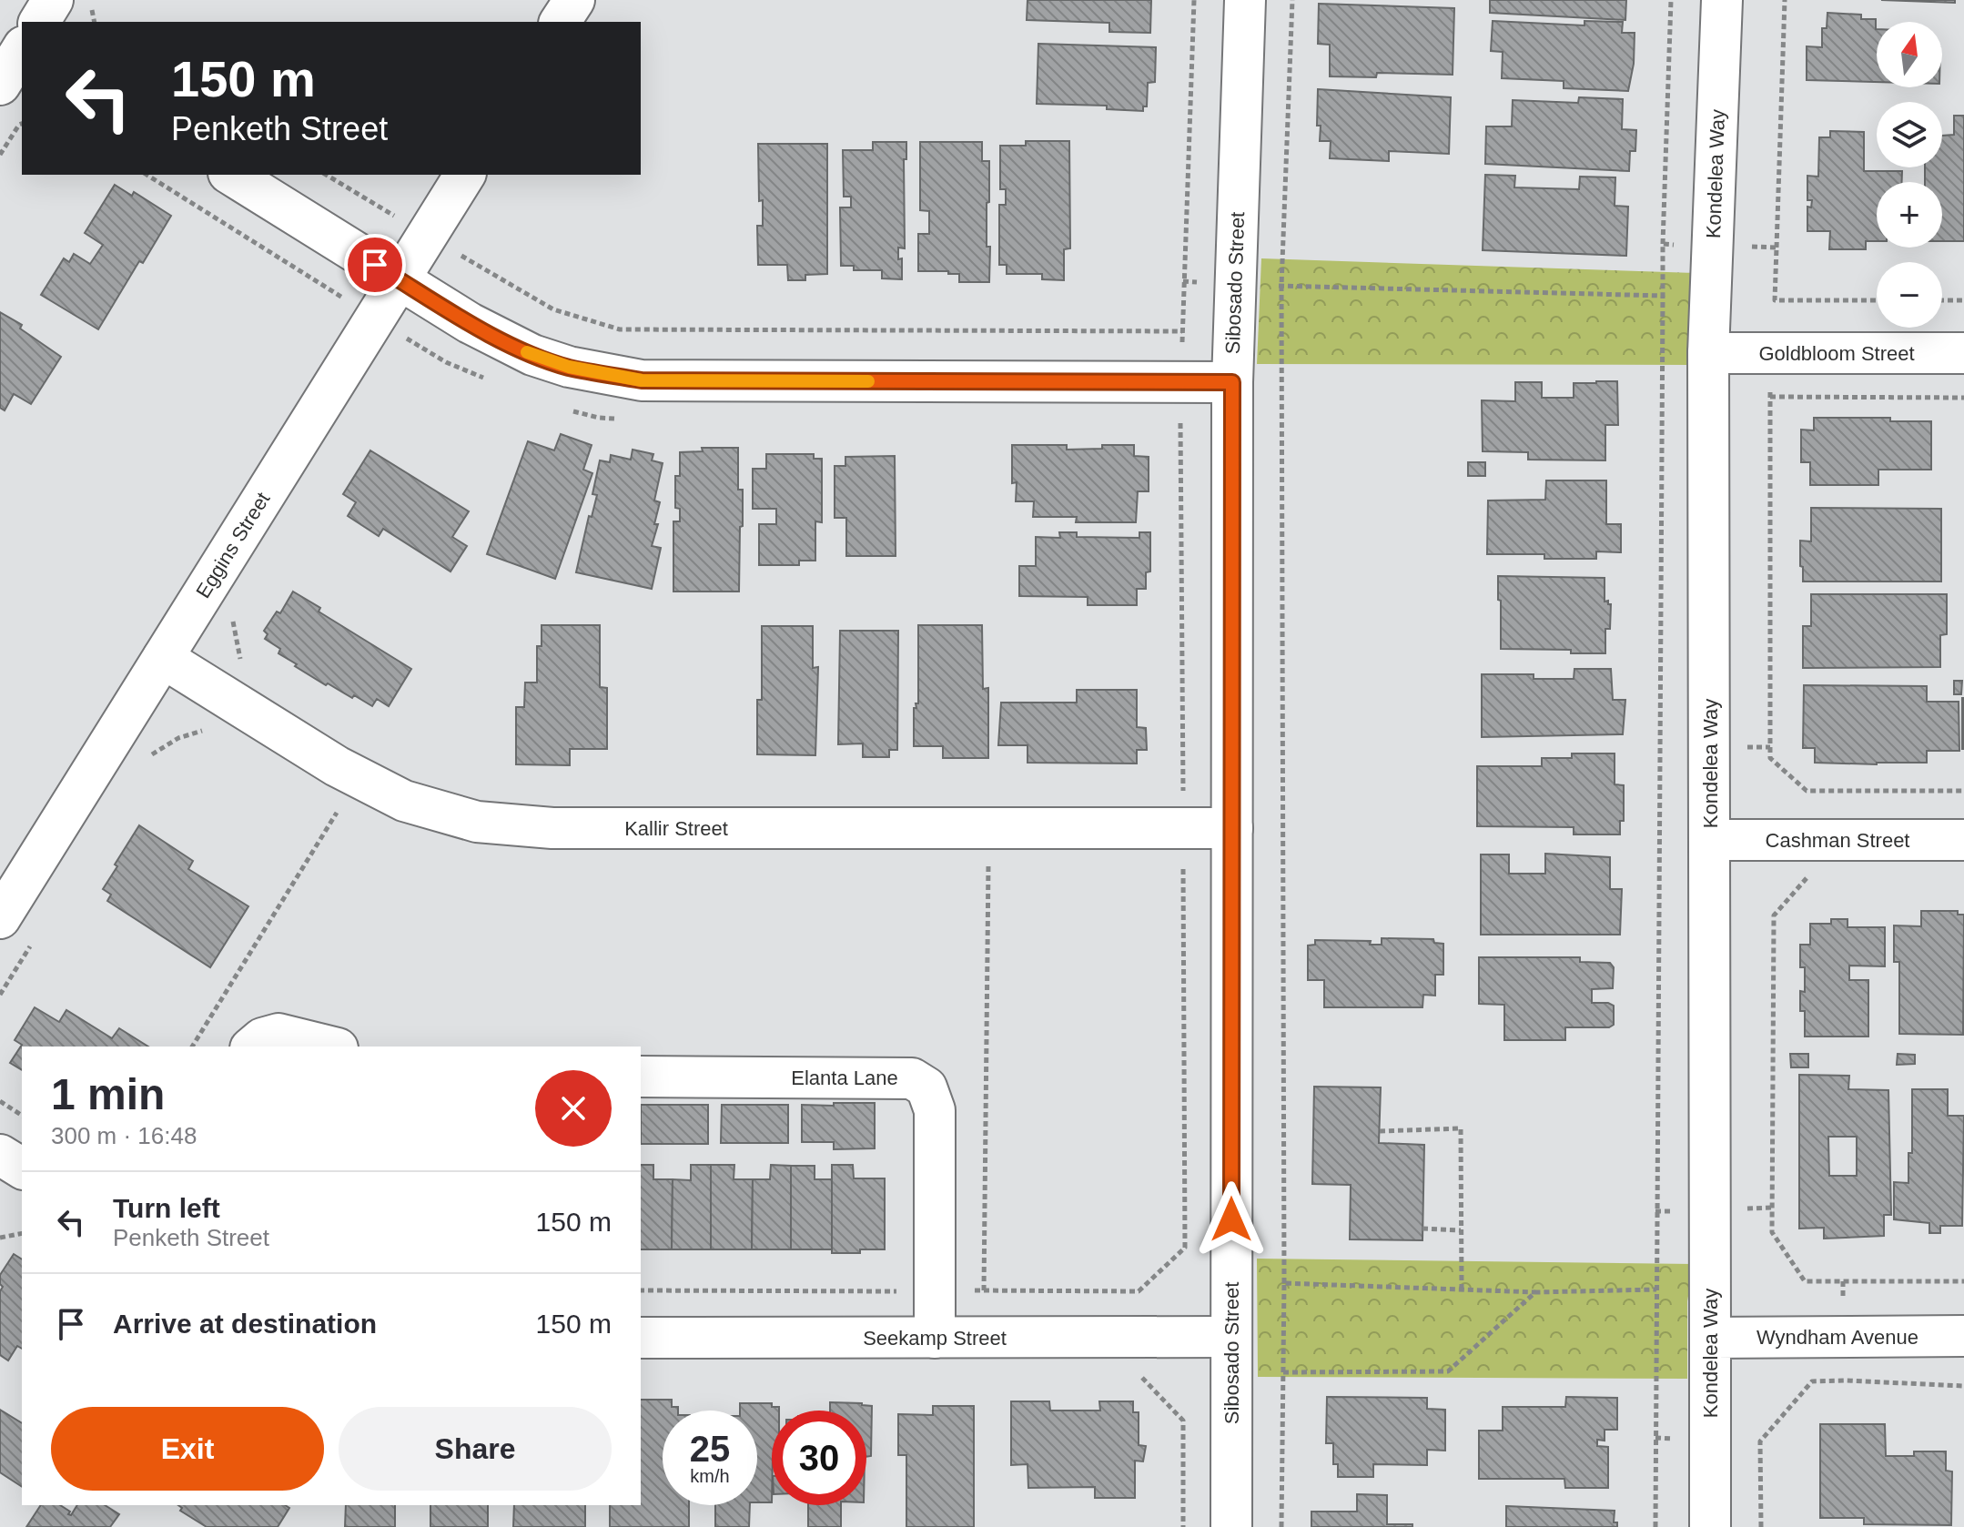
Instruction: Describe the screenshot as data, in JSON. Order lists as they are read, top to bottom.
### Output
{
  "streets": {
    "street": [
      "Kondelea Way",
      "Sibosado Street",
      "Goldbloom Street",
      "Eggins Street",
      "Kallir Street",
      "Cashman Street",
      "Elanta Lane",
      "Wyndham Avenue",
      "Seekamp Street"
    ]
  },
  "crossings": [
    ["Kondelea Way", "Goldbloom Street"],
    ["Kondelea Way", "Cashman Street"],
    ["Kondelea Way", "Wyndham Avenue"],
    ["Sibosado Street", "Kallir Street"],
    ["Sibosado Street", "Seekamp Street"],
    ["Eggins Street", "Kallir Street"],
    ["Elanta Lane", "Seekamp Street"]
  ],
  "north": "top",
  "page": {
    "map_buttons": ["+", "−"],
    "turn": ["150 m", "Penketh Street"],
    "heading": ["1 min", "300 m · 16:48"],
    "list": [
      {
        "name": "Turn left",
        "note": "Penketh Street",
        "value": "150 m"
      },
      {
        "name": "Arrive at destination",
        "value": "150 m"
      }
    ],
    "buttons": ["Exit", "Share"],
    "speed": "25 km/h",
    "limit": "30"
  }
}
